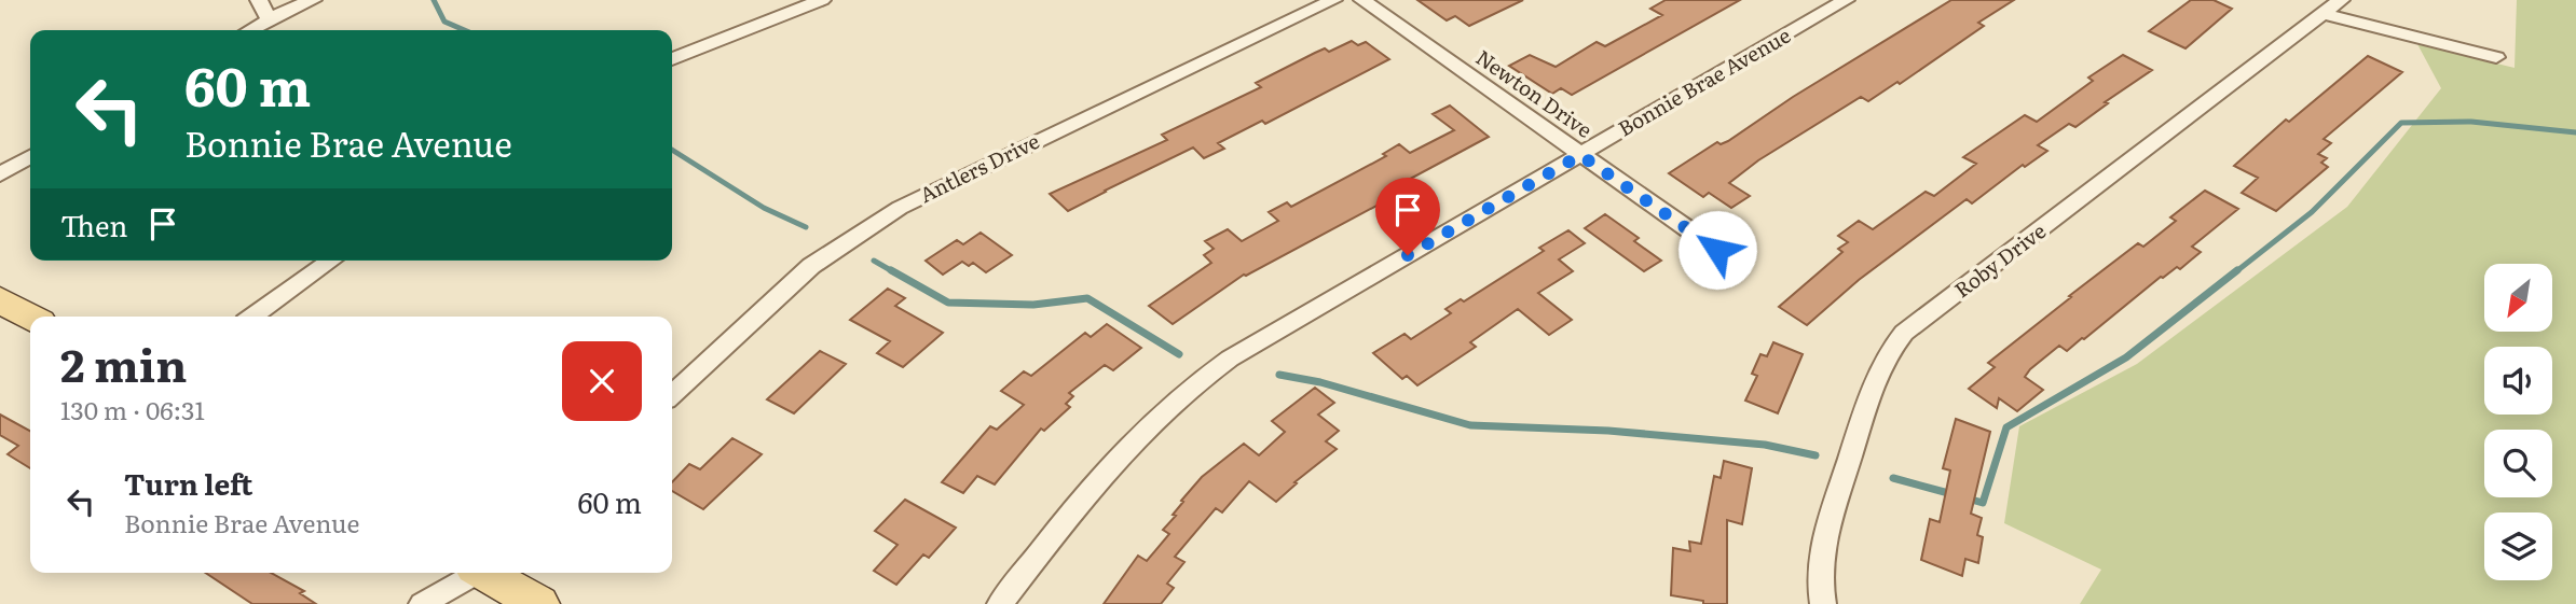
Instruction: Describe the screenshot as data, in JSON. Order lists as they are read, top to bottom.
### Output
{
  "streets": {
    "street": [
      "Bonnie Brae Avenue",
      "Newton Drive",
      "Antlers Drive",
      "Roby Drive"
    ]
  },
  "crossings": [
    ["Bonnie Brae Avenue", "Newton Drive"]
  ],
  "north": "bottom left",
  "page": {
    "turn": ["60 m", "Bonnie Brae Avenue"],
    "then": "Then",
    "heading": ["2 min", "130 m · 06:31"],
    "list": [
      {
        "name": "Turn left",
        "note": "Bonnie Brae Avenue",
        "value": "60 m"
      }
    ]
  }
}
